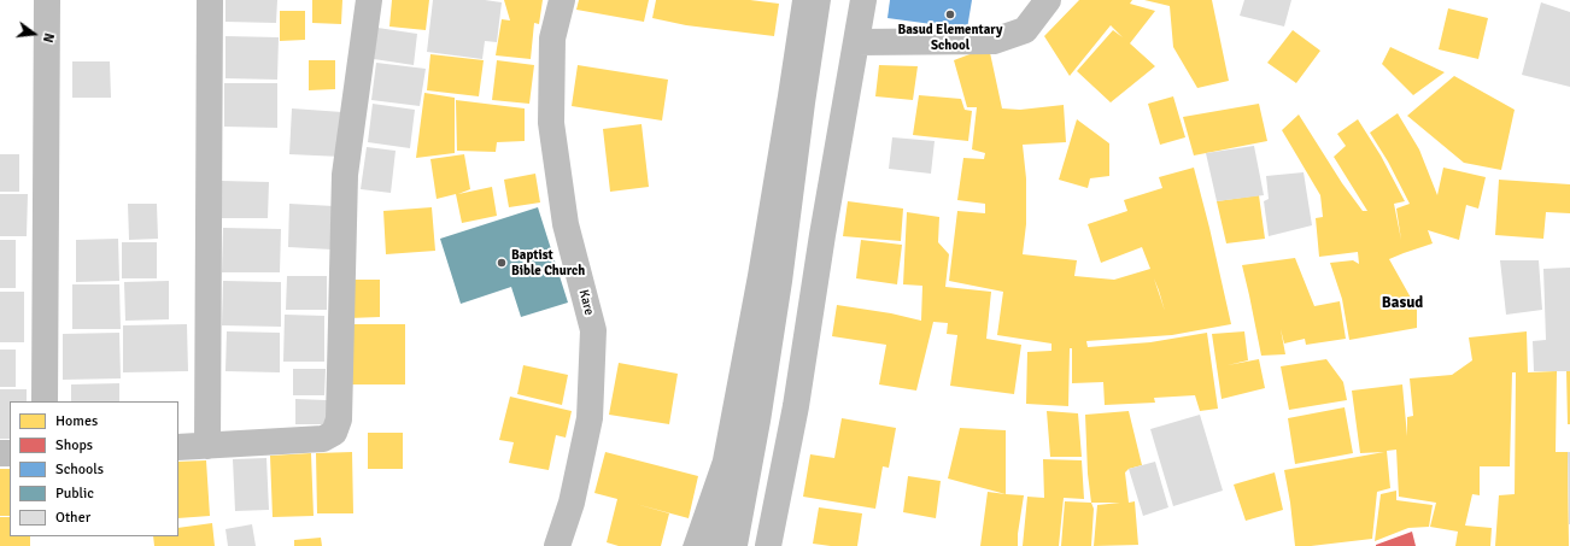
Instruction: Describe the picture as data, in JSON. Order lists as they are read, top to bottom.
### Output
{
  "streets": {
    "street": ["Kare"]
  },
  "districts": ["Basud"],
  "places": ["Basud Elementary School", "Baptist Bible Church"],
  "legend": [
    "Homes",
    "Shops",
    "Schools",
    "Public",
    "Other"
  ],
  "north": "right"
}
